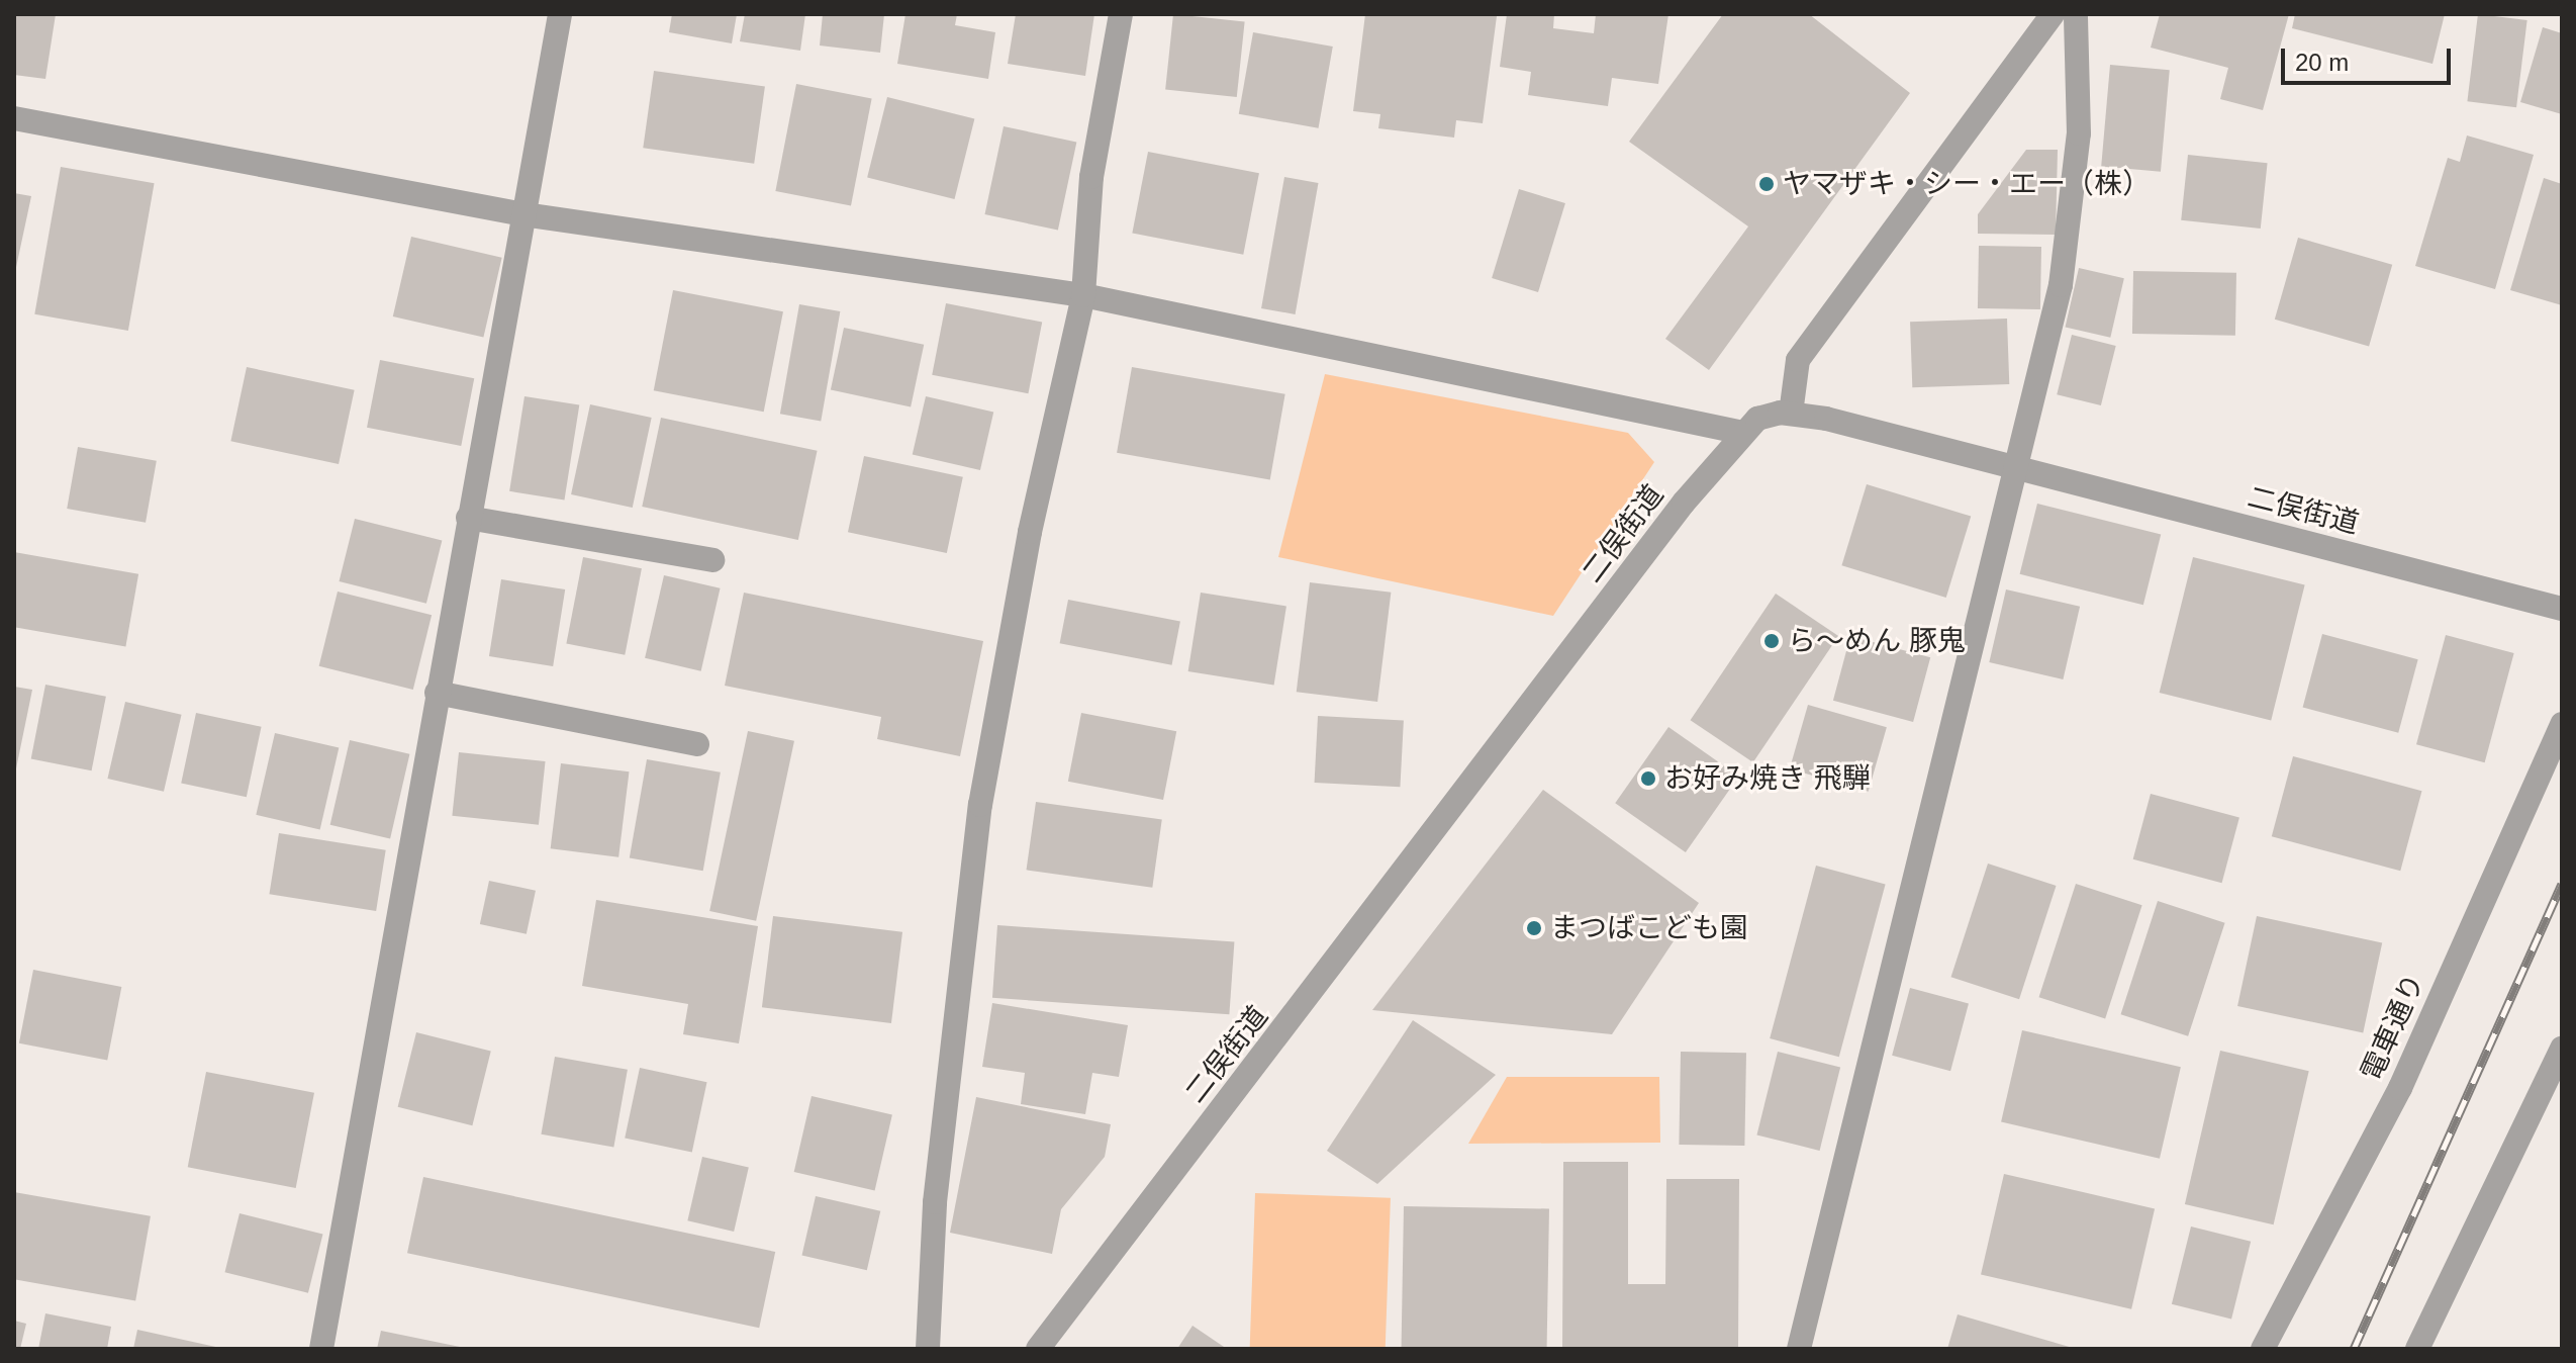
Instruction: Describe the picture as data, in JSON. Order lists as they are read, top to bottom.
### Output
{
  "streets": {
    "street": ["二俣街道", "電車通り"]
  },
  "places": [
    "ヤマザキ・シー・エー（株）",
    "ら～めん 豚鬼",
    "お好み焼き 飛騨",
    "まつばこども園"
  ],
  "scale_bar": "20 m"
}
